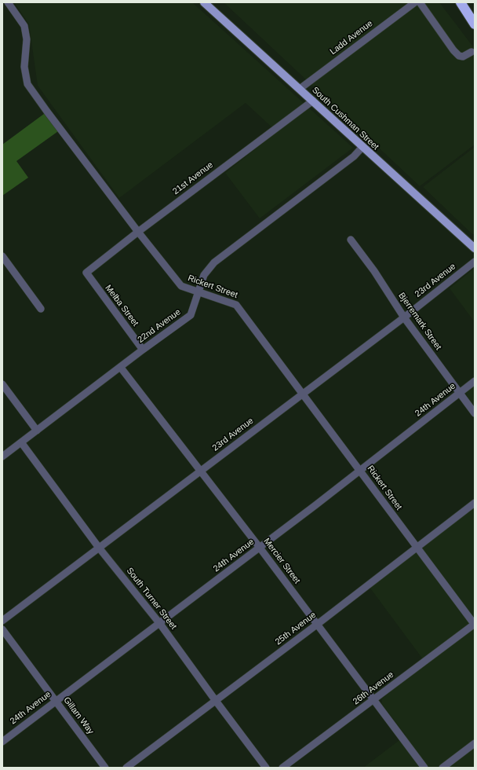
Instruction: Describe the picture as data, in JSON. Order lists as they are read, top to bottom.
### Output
{
  "streets": {
    "main road": ["South Cushman Street"],
    "street": [
      "Ladd Avenue",
      "21st Avenue",
      "23rd Avenue",
      "Rickert Street",
      "Melba Street",
      "Bjerremark Street",
      "22nd Avenue",
      "24th Avenue",
      "Mercier Street",
      "South Turner Street",
      "25th Avenue",
      "26th Avenue",
      "Gillam Way"
    ]
  },
  "crossings": [
    ["Ladd Avenue", "South Cushman Street"],
    ["South Cushman Street", "21st Avenue"],
    ["South Cushman Street", "22nd Avenue"],
    ["21st Avenue", "Rickert Street"],
    ["21st Avenue", "Melba Street"],
    ["23rd Avenue", "Rickert Street"],
    ["23rd Avenue", "Bjerremark Street"],
    ["23rd Avenue", "Mercier Street"],
    ["23rd Avenue", "South Turner Street"],
    ["Rickert Street", "22nd Avenue"],
    ["Rickert Street", "24th Avenue"],
    ["Rickert Street", "25th Avenue"],
    ["Rickert Street", "26th Avenue"],
    ["Melba Street", "22nd Avenue"],
    ["Bjerremark Street", "24th Avenue"],
    ["22nd Avenue", "Mercier Street"],
    ["22nd Avenue", "South Turner Street"],
    ["24th Avenue", "Mercier Street"],
    ["24th Avenue", "South Turner Street"],
    ["24th Avenue", "Gillam Way"],
    ["Mercier Street", "25th Avenue"],
    ["Mercier Street", "26th Avenue"],
    ["South Turner Street", "25th Avenue"]
  ]
}
